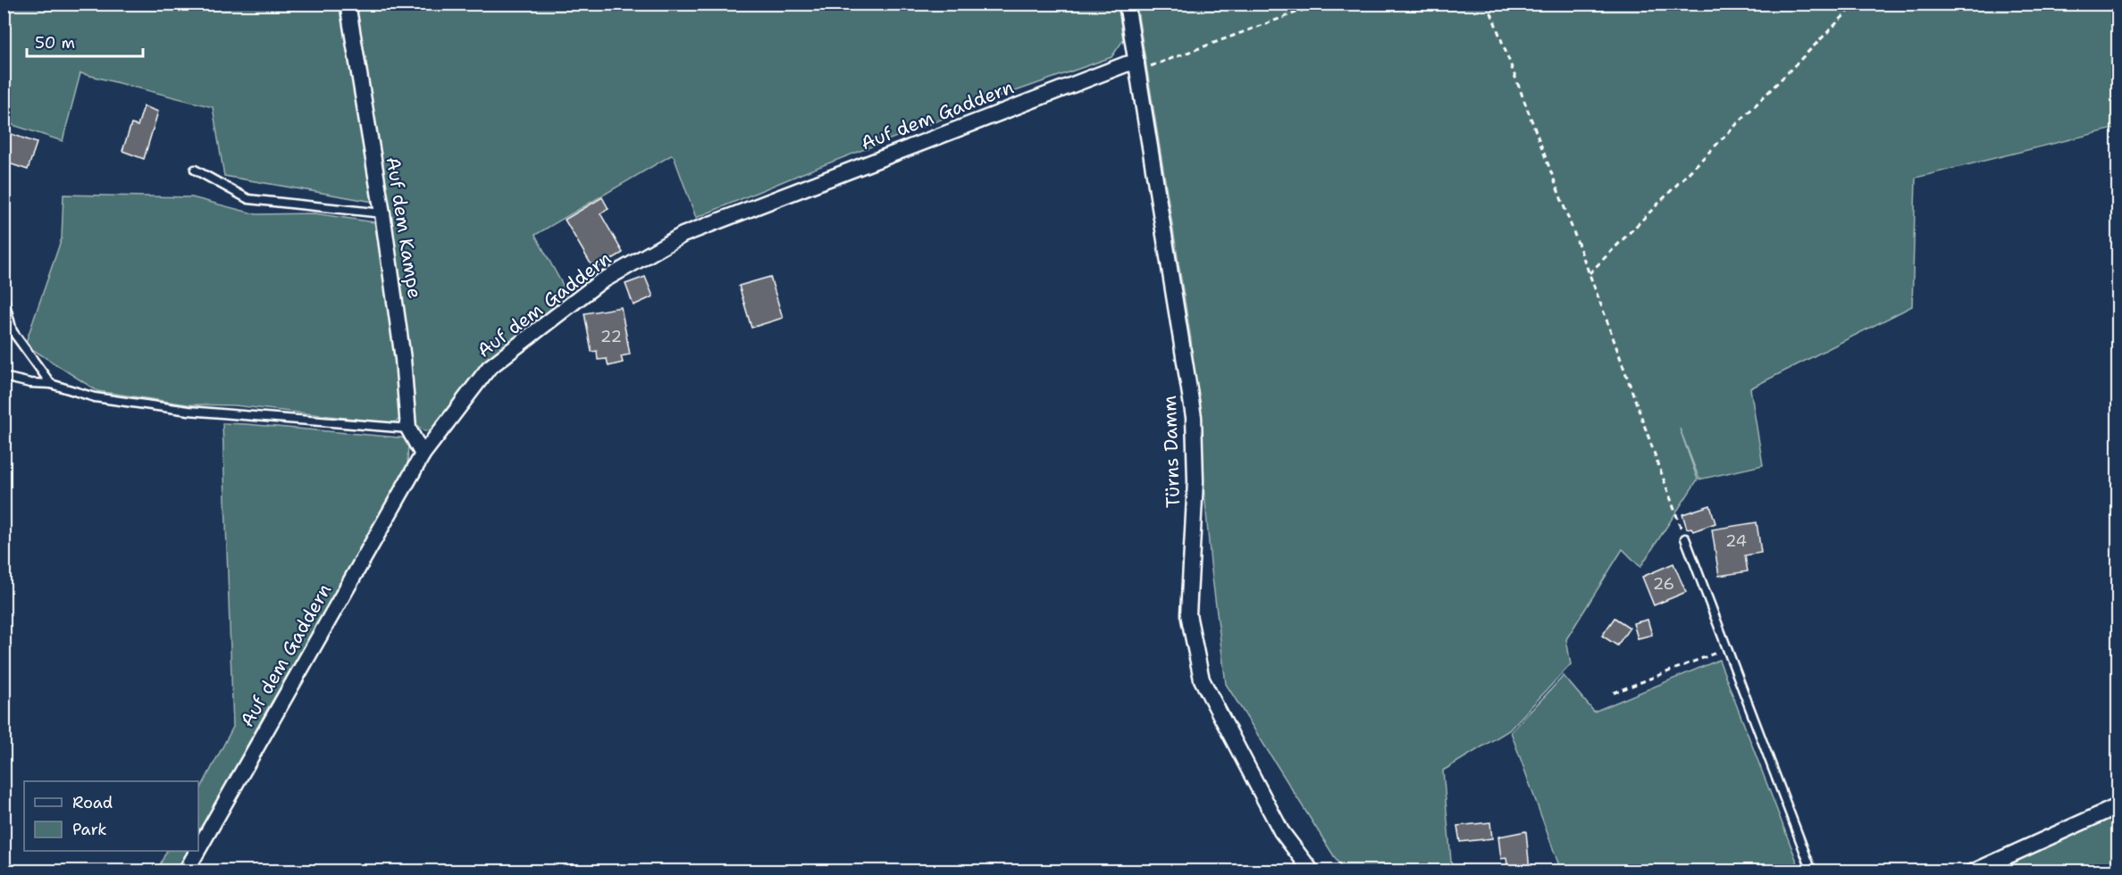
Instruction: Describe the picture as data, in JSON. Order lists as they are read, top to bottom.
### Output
{
  "streets": {
    "street": ["Auf dem Gaddern", "Auf dem Kampe", "Türns Damm"]
  },
  "crossings": [
    ["Auf dem Gaddern", "Auf dem Kampe"],
    ["Auf dem Gaddern", "Türns Damm"]
  ],
  "house_numbers": ["22", "24", "26"],
  "legend": ["Road", "Park"],
  "scale_bar": "50 m"
}
